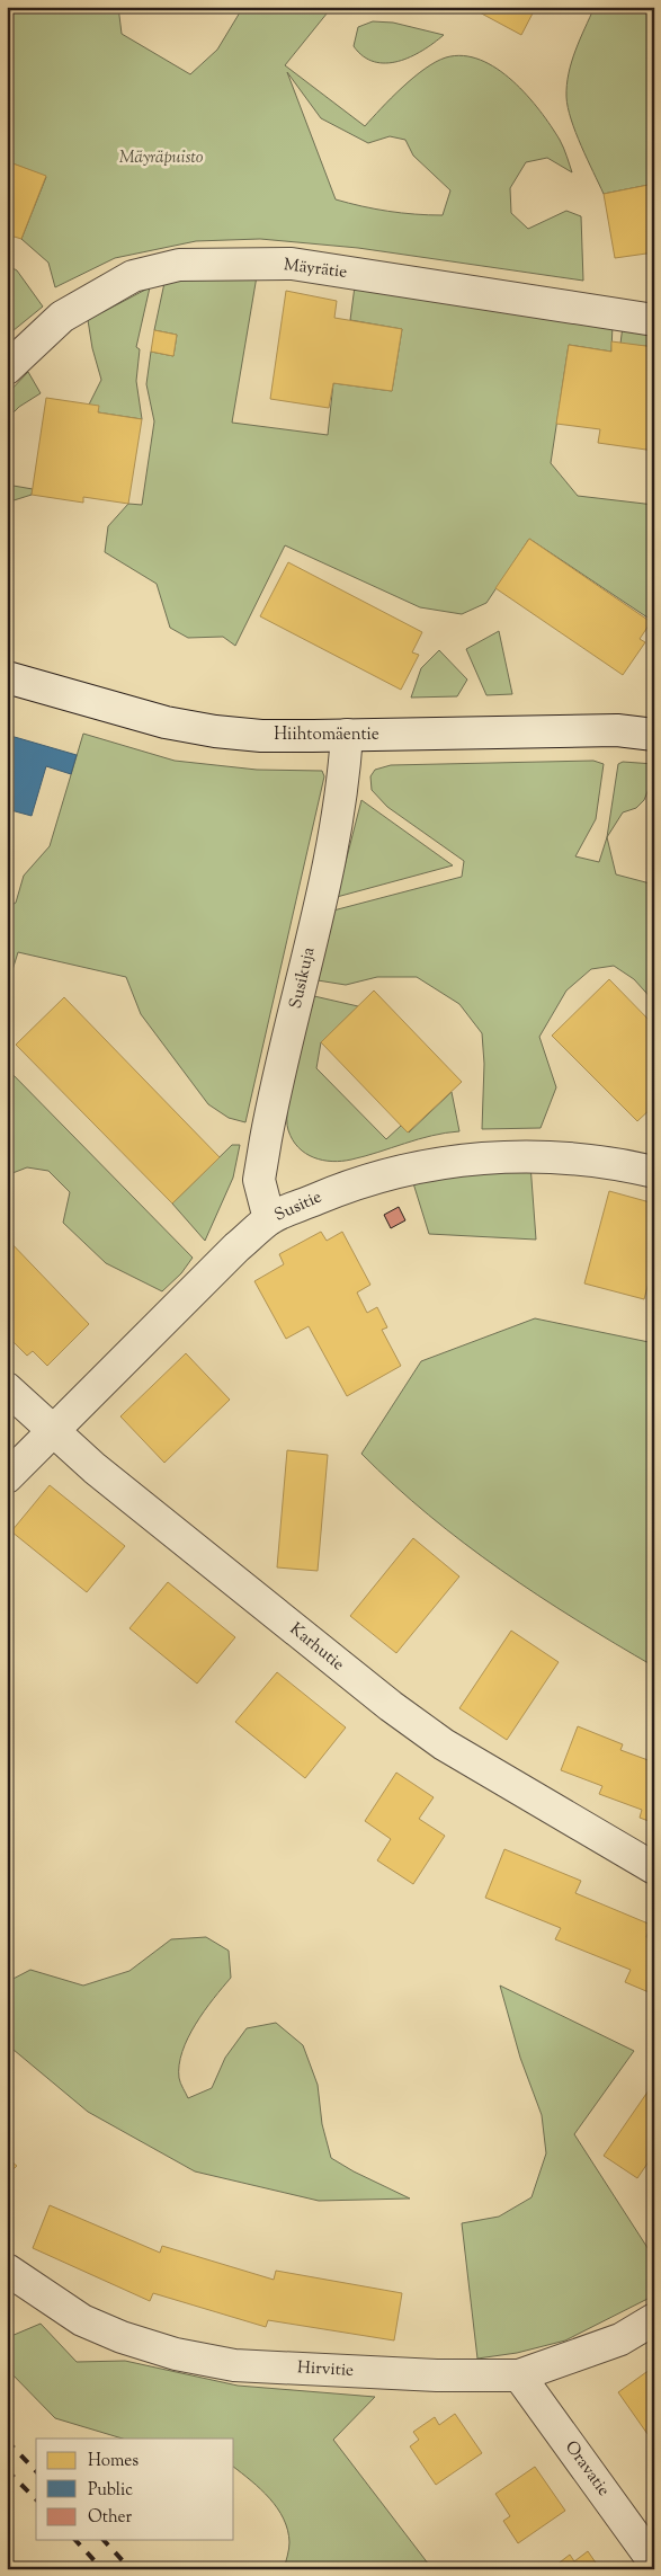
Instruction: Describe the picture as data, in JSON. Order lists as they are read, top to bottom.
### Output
{
  "streets": {
    "street": [
      "Mäyrätie",
      "Hiihtomäentie",
      "Susikuja",
      "Susitie",
      "Karhutie",
      "Hirvitie",
      "Oravatie"
    ]
  },
  "crossings": [
    ["Hiihtomäentie", "Susikuja"],
    ["Susikuja", "Susitie"],
    ["Susitie", "Karhutie"],
    ["Hirvitie", "Oravatie"]
  ],
  "parks": ["Mäyräpuisto"],
  "legend": ["Homes", "Public", "Other"]
}
